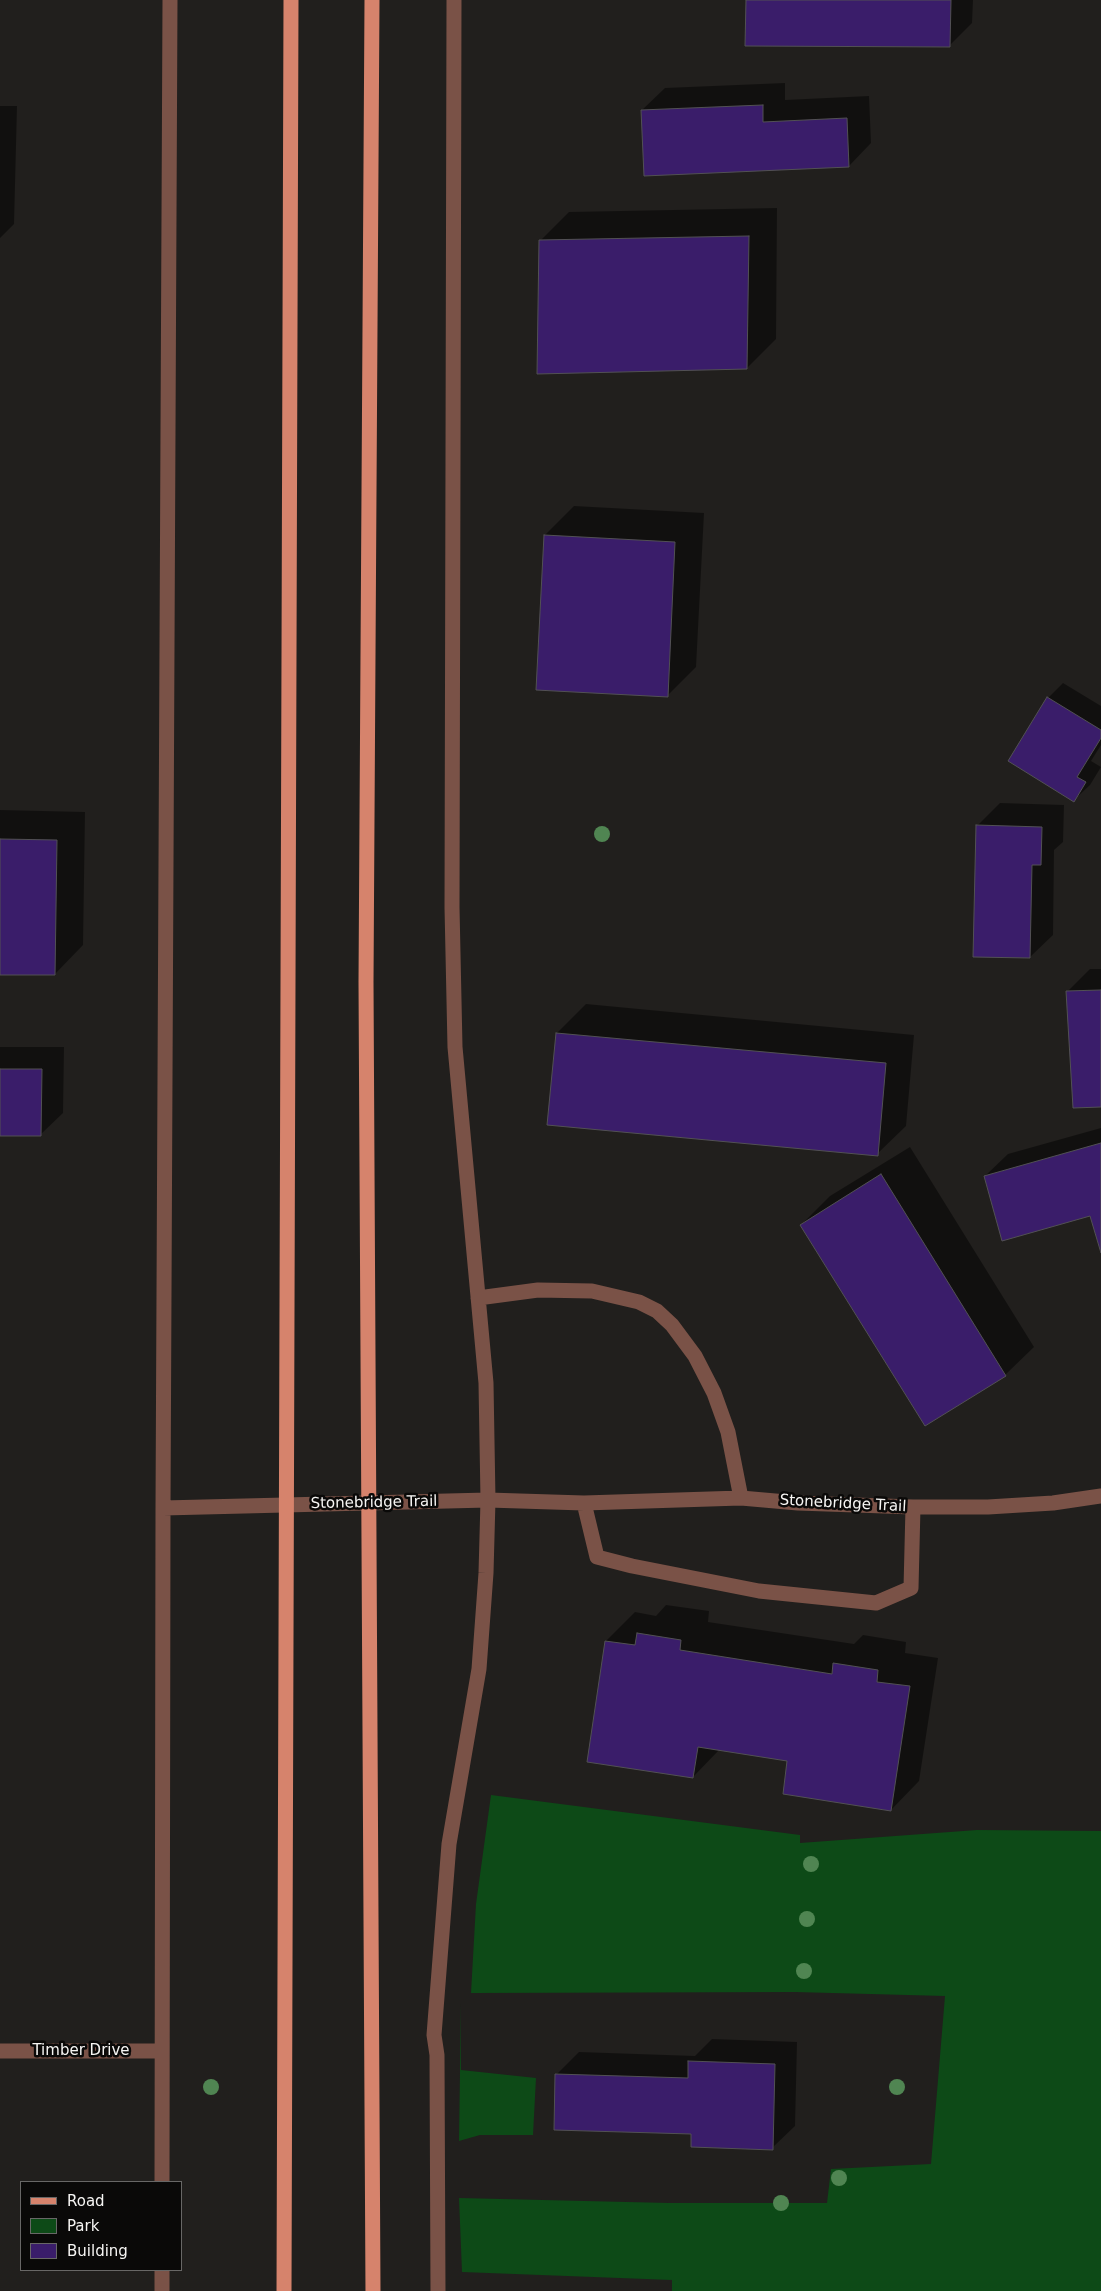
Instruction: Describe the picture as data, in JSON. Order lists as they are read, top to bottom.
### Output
{
  "streets": {
    "street": ["Stonebridge Trail", "Timber Drive"]
  },
  "legend": ["Road", "Park", "Building"]
}
